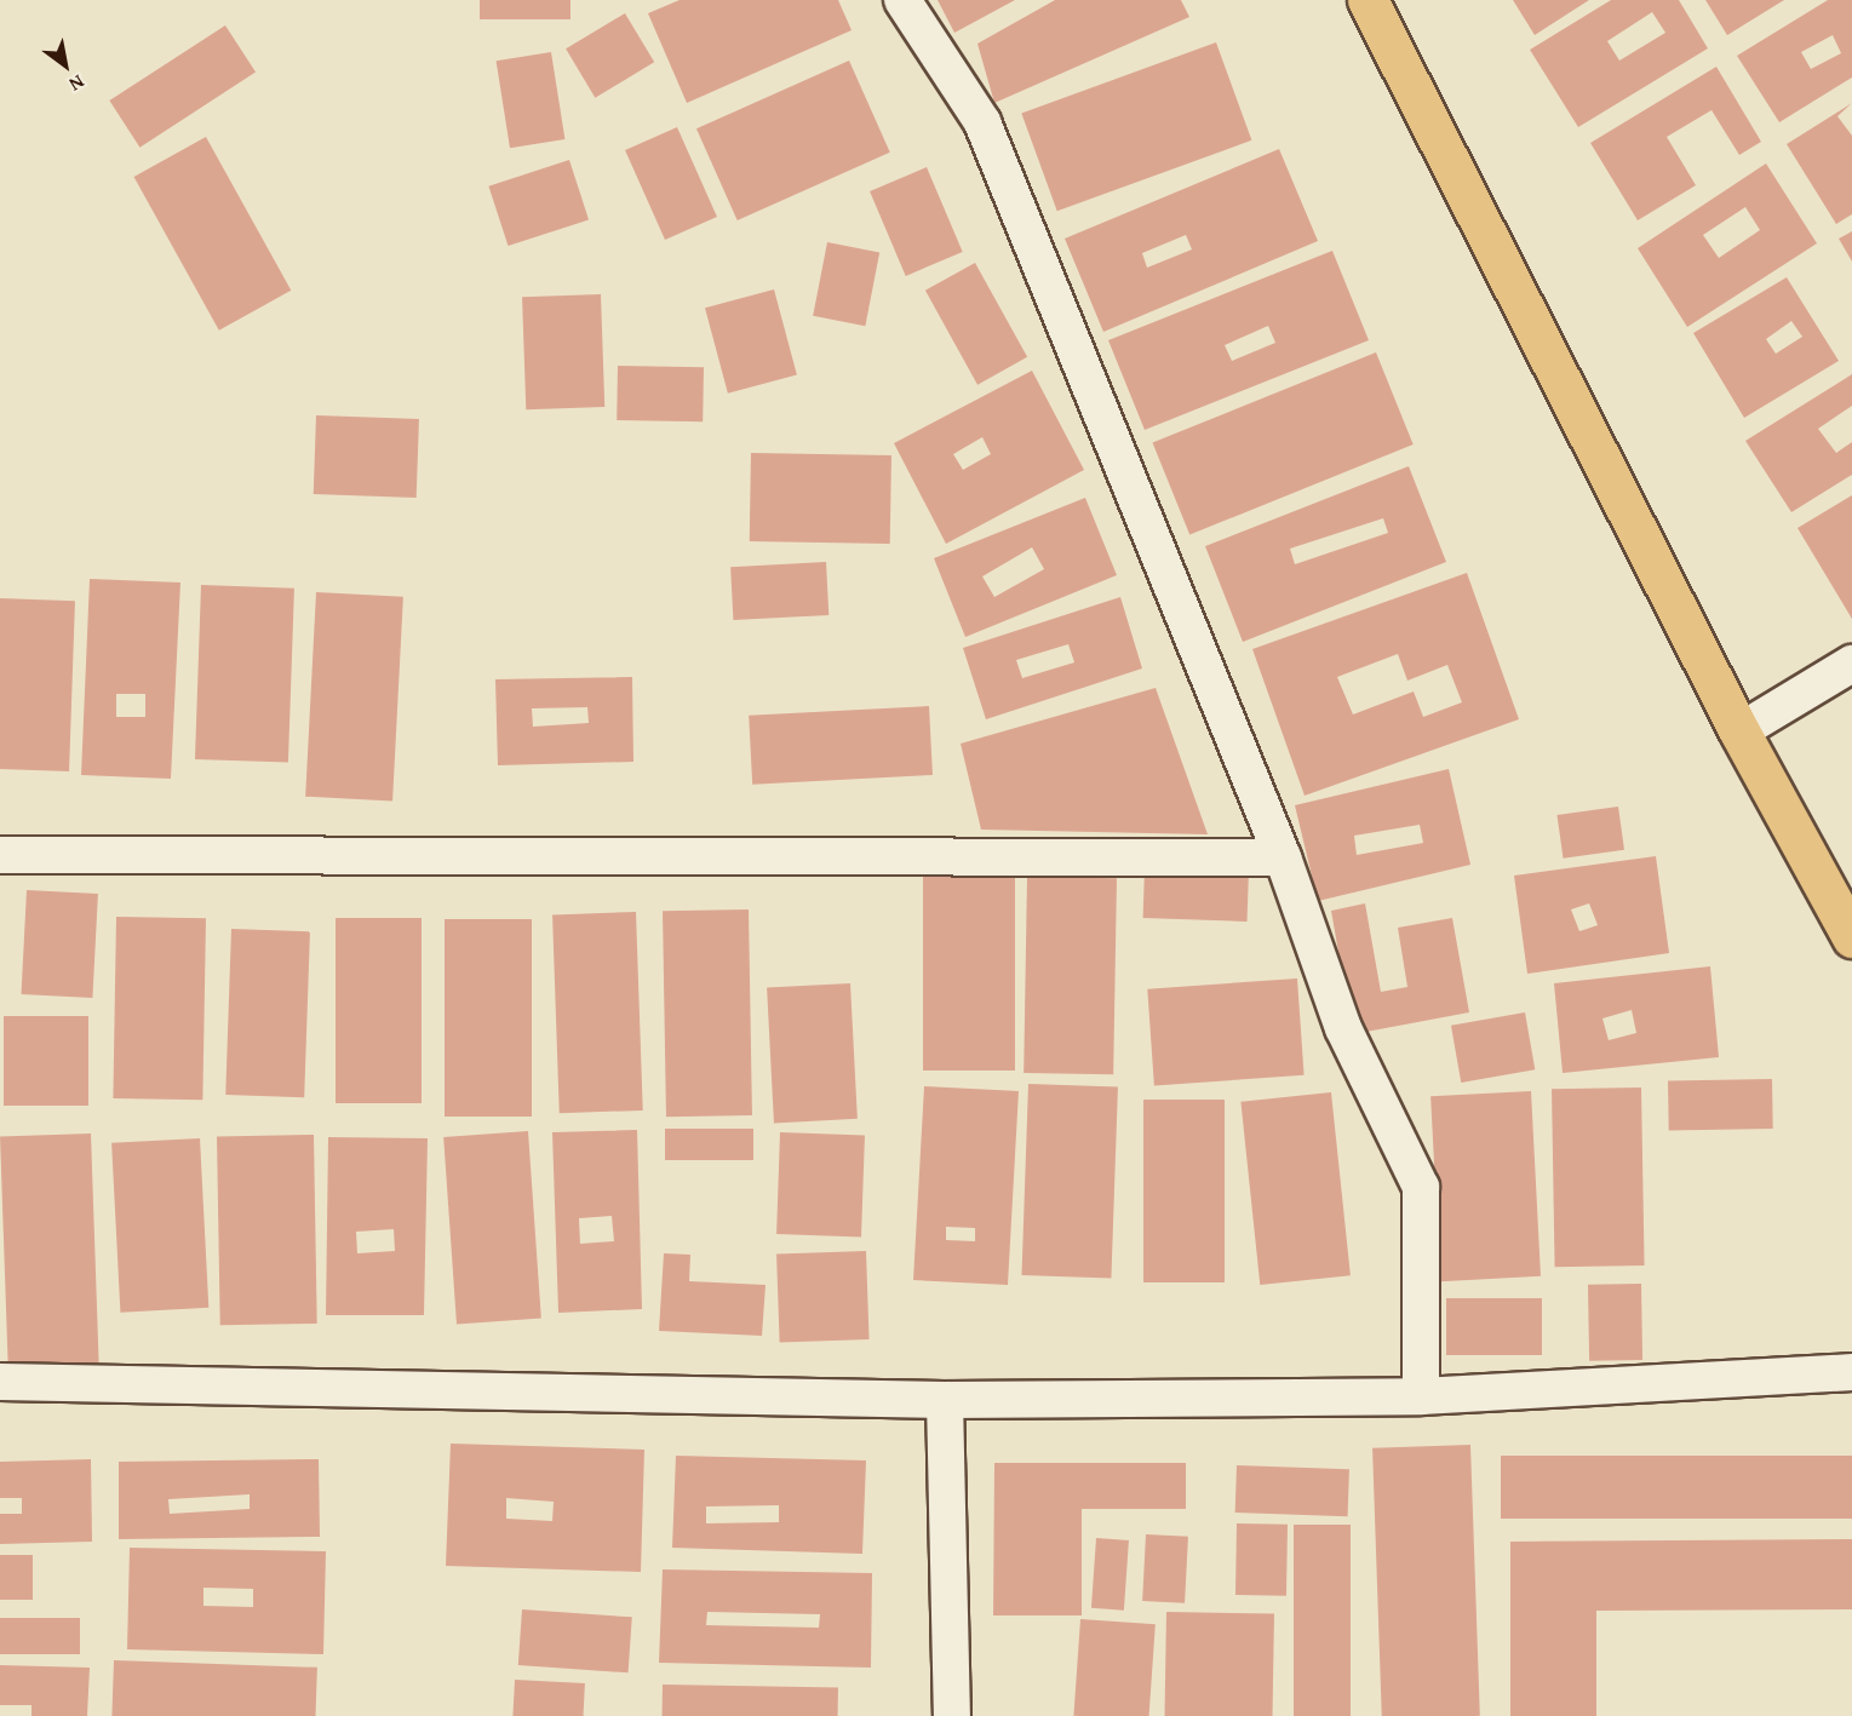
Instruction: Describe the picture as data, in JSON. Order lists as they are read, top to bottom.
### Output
{
  "north": "bottom right"
}
